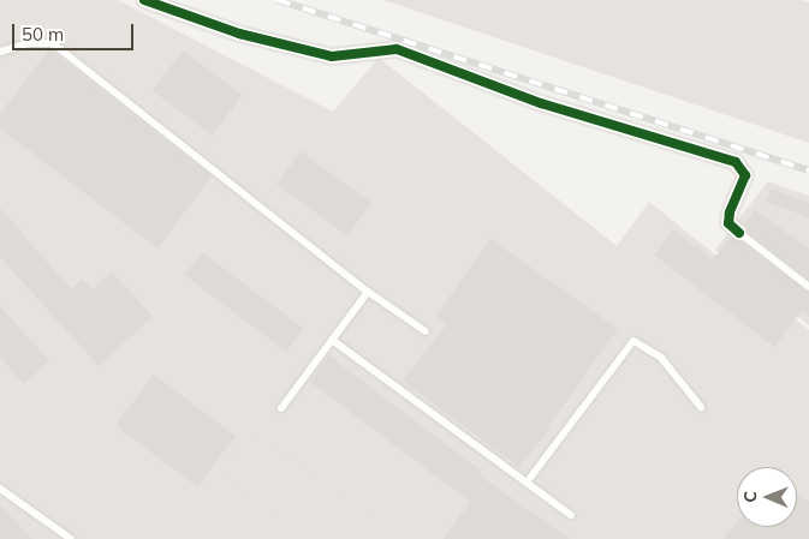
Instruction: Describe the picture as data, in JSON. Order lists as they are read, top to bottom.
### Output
{
  "scale_bar": "50 m",
  "north": "left"
}
